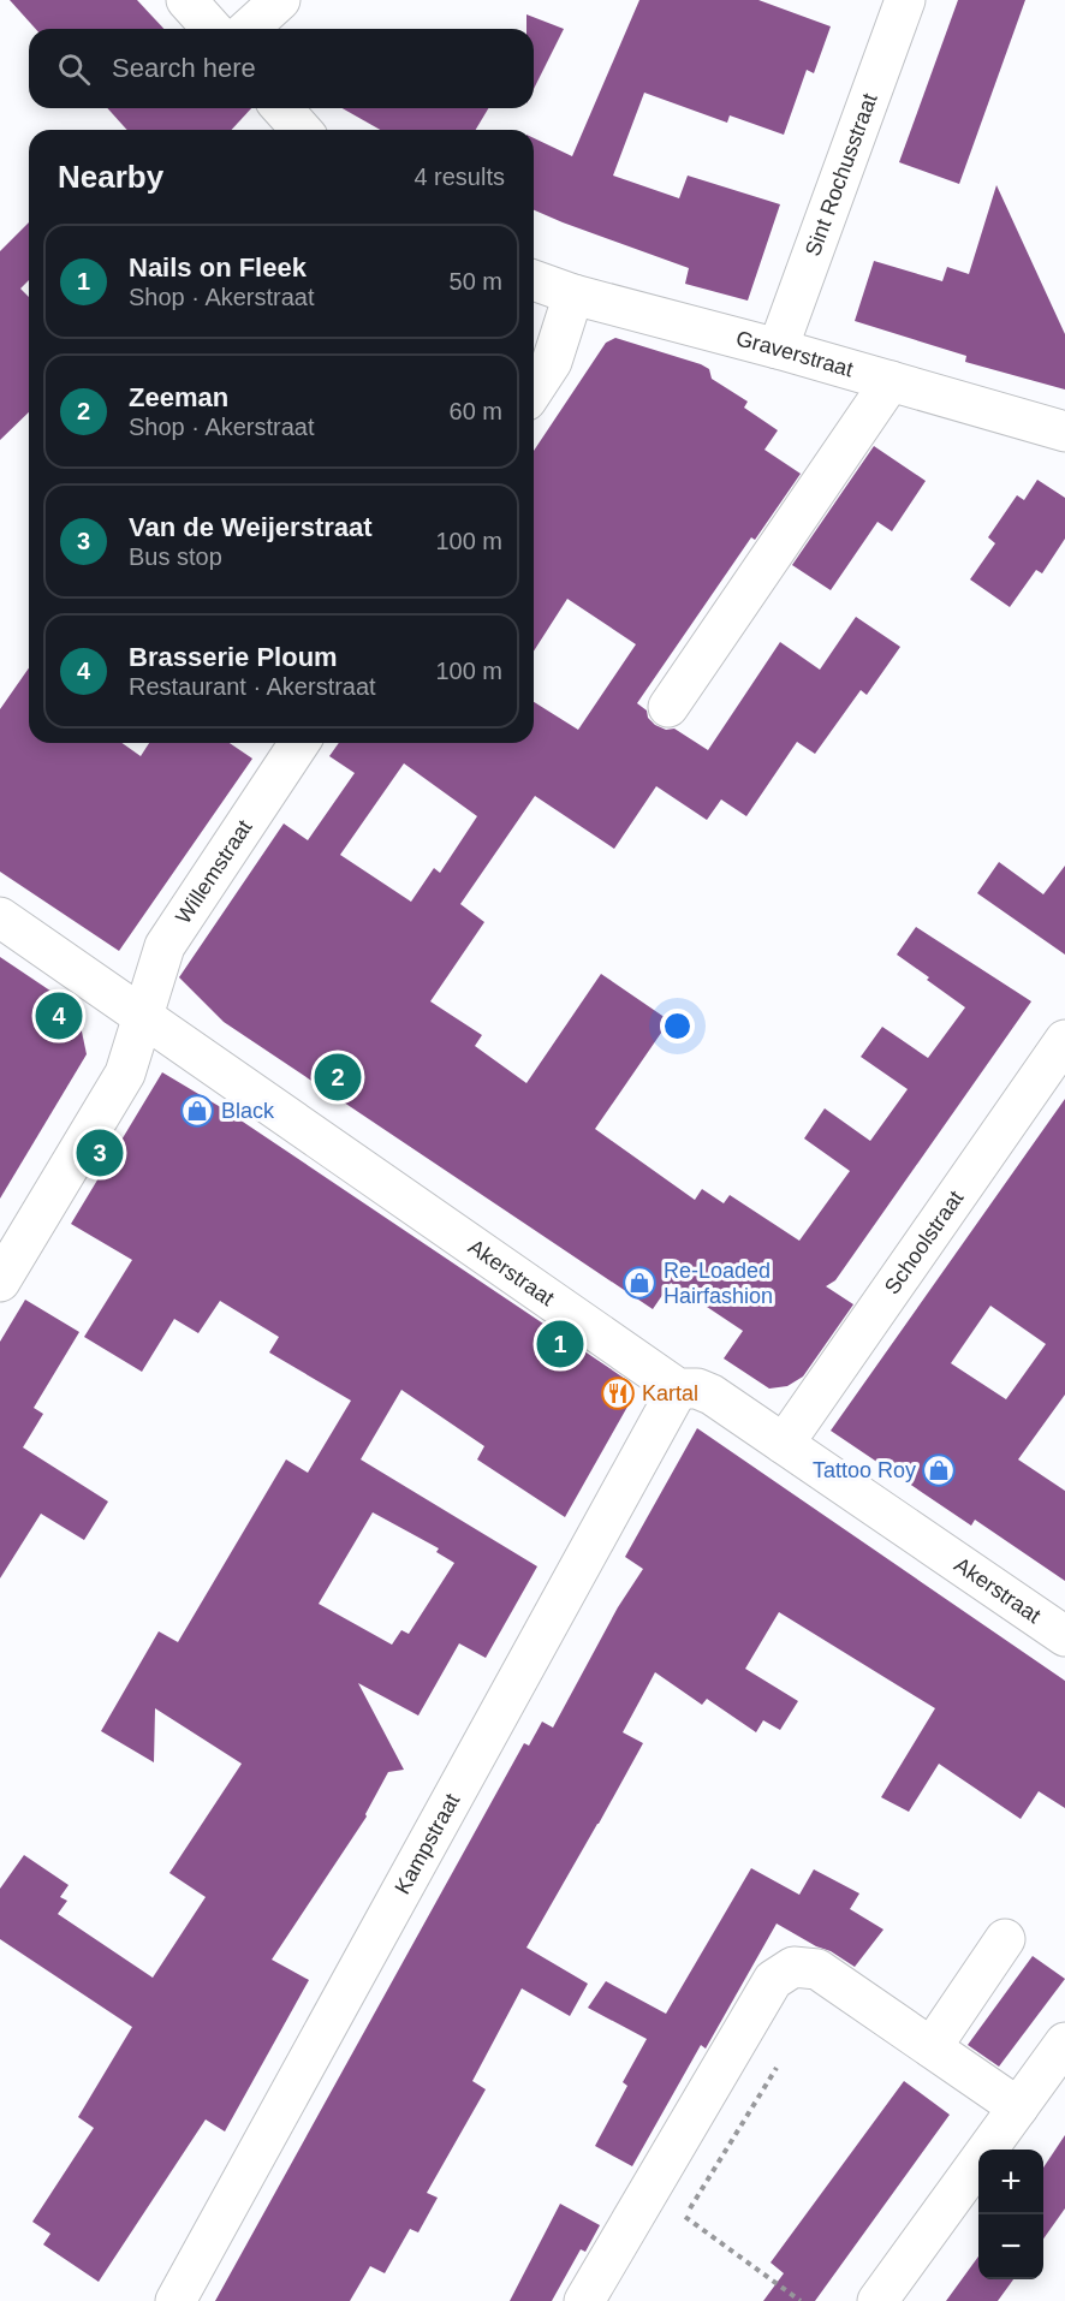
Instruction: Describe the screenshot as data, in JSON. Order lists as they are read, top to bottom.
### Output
{
  "streets": {
    "street": [
      "Sint Rochusstraat",
      "Graverstraat",
      "Willemstraat",
      "Schoolstraat",
      "Akerstraat",
      "Kampstraat"
    ]
  },
  "crossings": [
    ["Sint Rochusstraat", "Graverstraat"],
    ["Willemstraat", "Akerstraat"],
    ["Schoolstraat", "Akerstraat"],
    ["Akerstraat", "Kampstraat"]
  ],
  "places": {
    "shop": ["Black", "Re-Loaded Hairfashion", "Tattoo Roy"],
    "restaurant": ["Kartal"]
  },
  "page": {
    "search": "Search here",
    "heading": ["Nearby", "4 results"],
    "list": [
      {
        "mark": "1",
        "name": "Nails on Fleek",
        "note": "Shop · Akerstraat",
        "value": "50 m"
      },
      {
        "mark": "2",
        "name": "Zeeman",
        "note": "Shop · Akerstraat",
        "value": "60 m"
      },
      {
        "mark": "3",
        "name": "Van de Weijerstraat",
        "note": "Bus stop",
        "value": "100 m"
      },
      {
        "mark": "4",
        "name": "Brasserie Ploum",
        "note": "Restaurant · Akerstraat",
        "value": "100 m"
      }
    ],
    "pins": [
      "4",
      "2",
      "3",
      "1"
    ],
    "map_buttons": ["+", "−"]
  }
}
